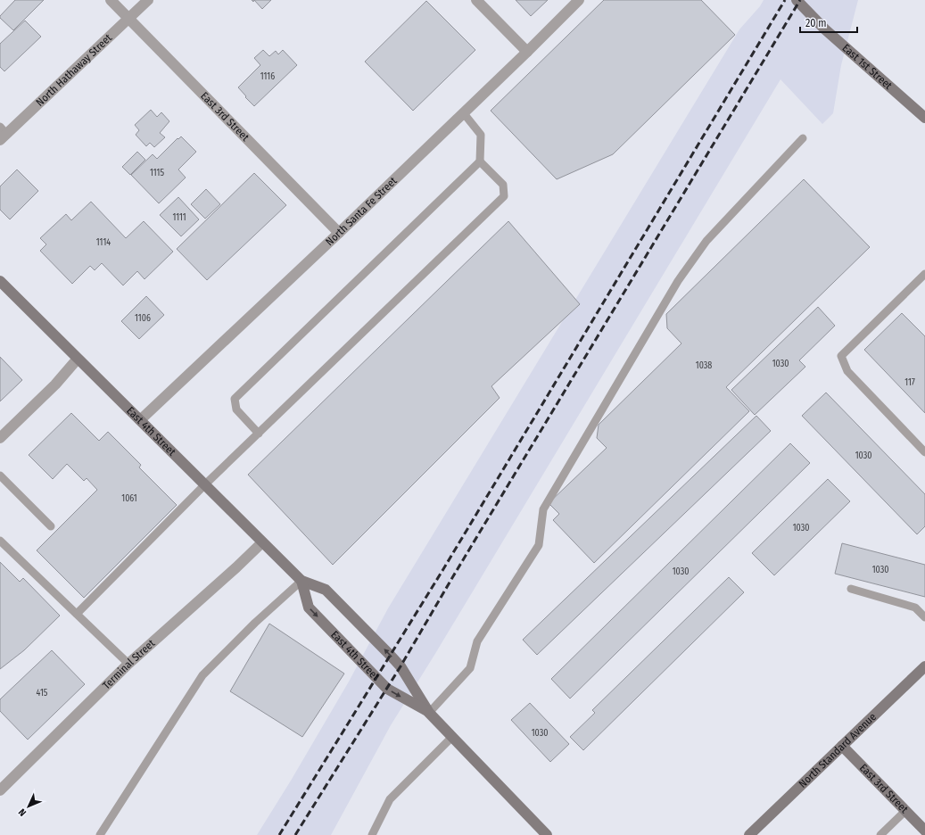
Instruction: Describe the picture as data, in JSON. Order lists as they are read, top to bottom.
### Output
{
  "streets": {
    "main road": [
      "East 1st Street",
      "East 3rd Street",
      "East 4th Street",
      "North Standard Avenue"
    ],
    "street": ["North Hathaway Street", "North Santa Fe Street", "Terminal Street"]
  },
  "crossings": [
    ["North Hathaway Street", "East 3rd Street"],
    ["East 3rd Street", "North Santa Fe Street"],
    ["East 3rd Street", "North Standard Avenue"],
    ["North Santa Fe Street", "East 4th Street"],
    ["East 4th Street", "Terminal Street"]
  ],
  "house_numbers": [
    "1116",
    "1115",
    "1111",
    "1114",
    "1106",
    "1030",
    "1038",
    "117",
    "1030",
    "1061",
    "1030",
    "1030",
    "1030",
    "415",
    "1030"
  ],
  "scale_bar": "20 m",
  "north": "bottom left"
}
